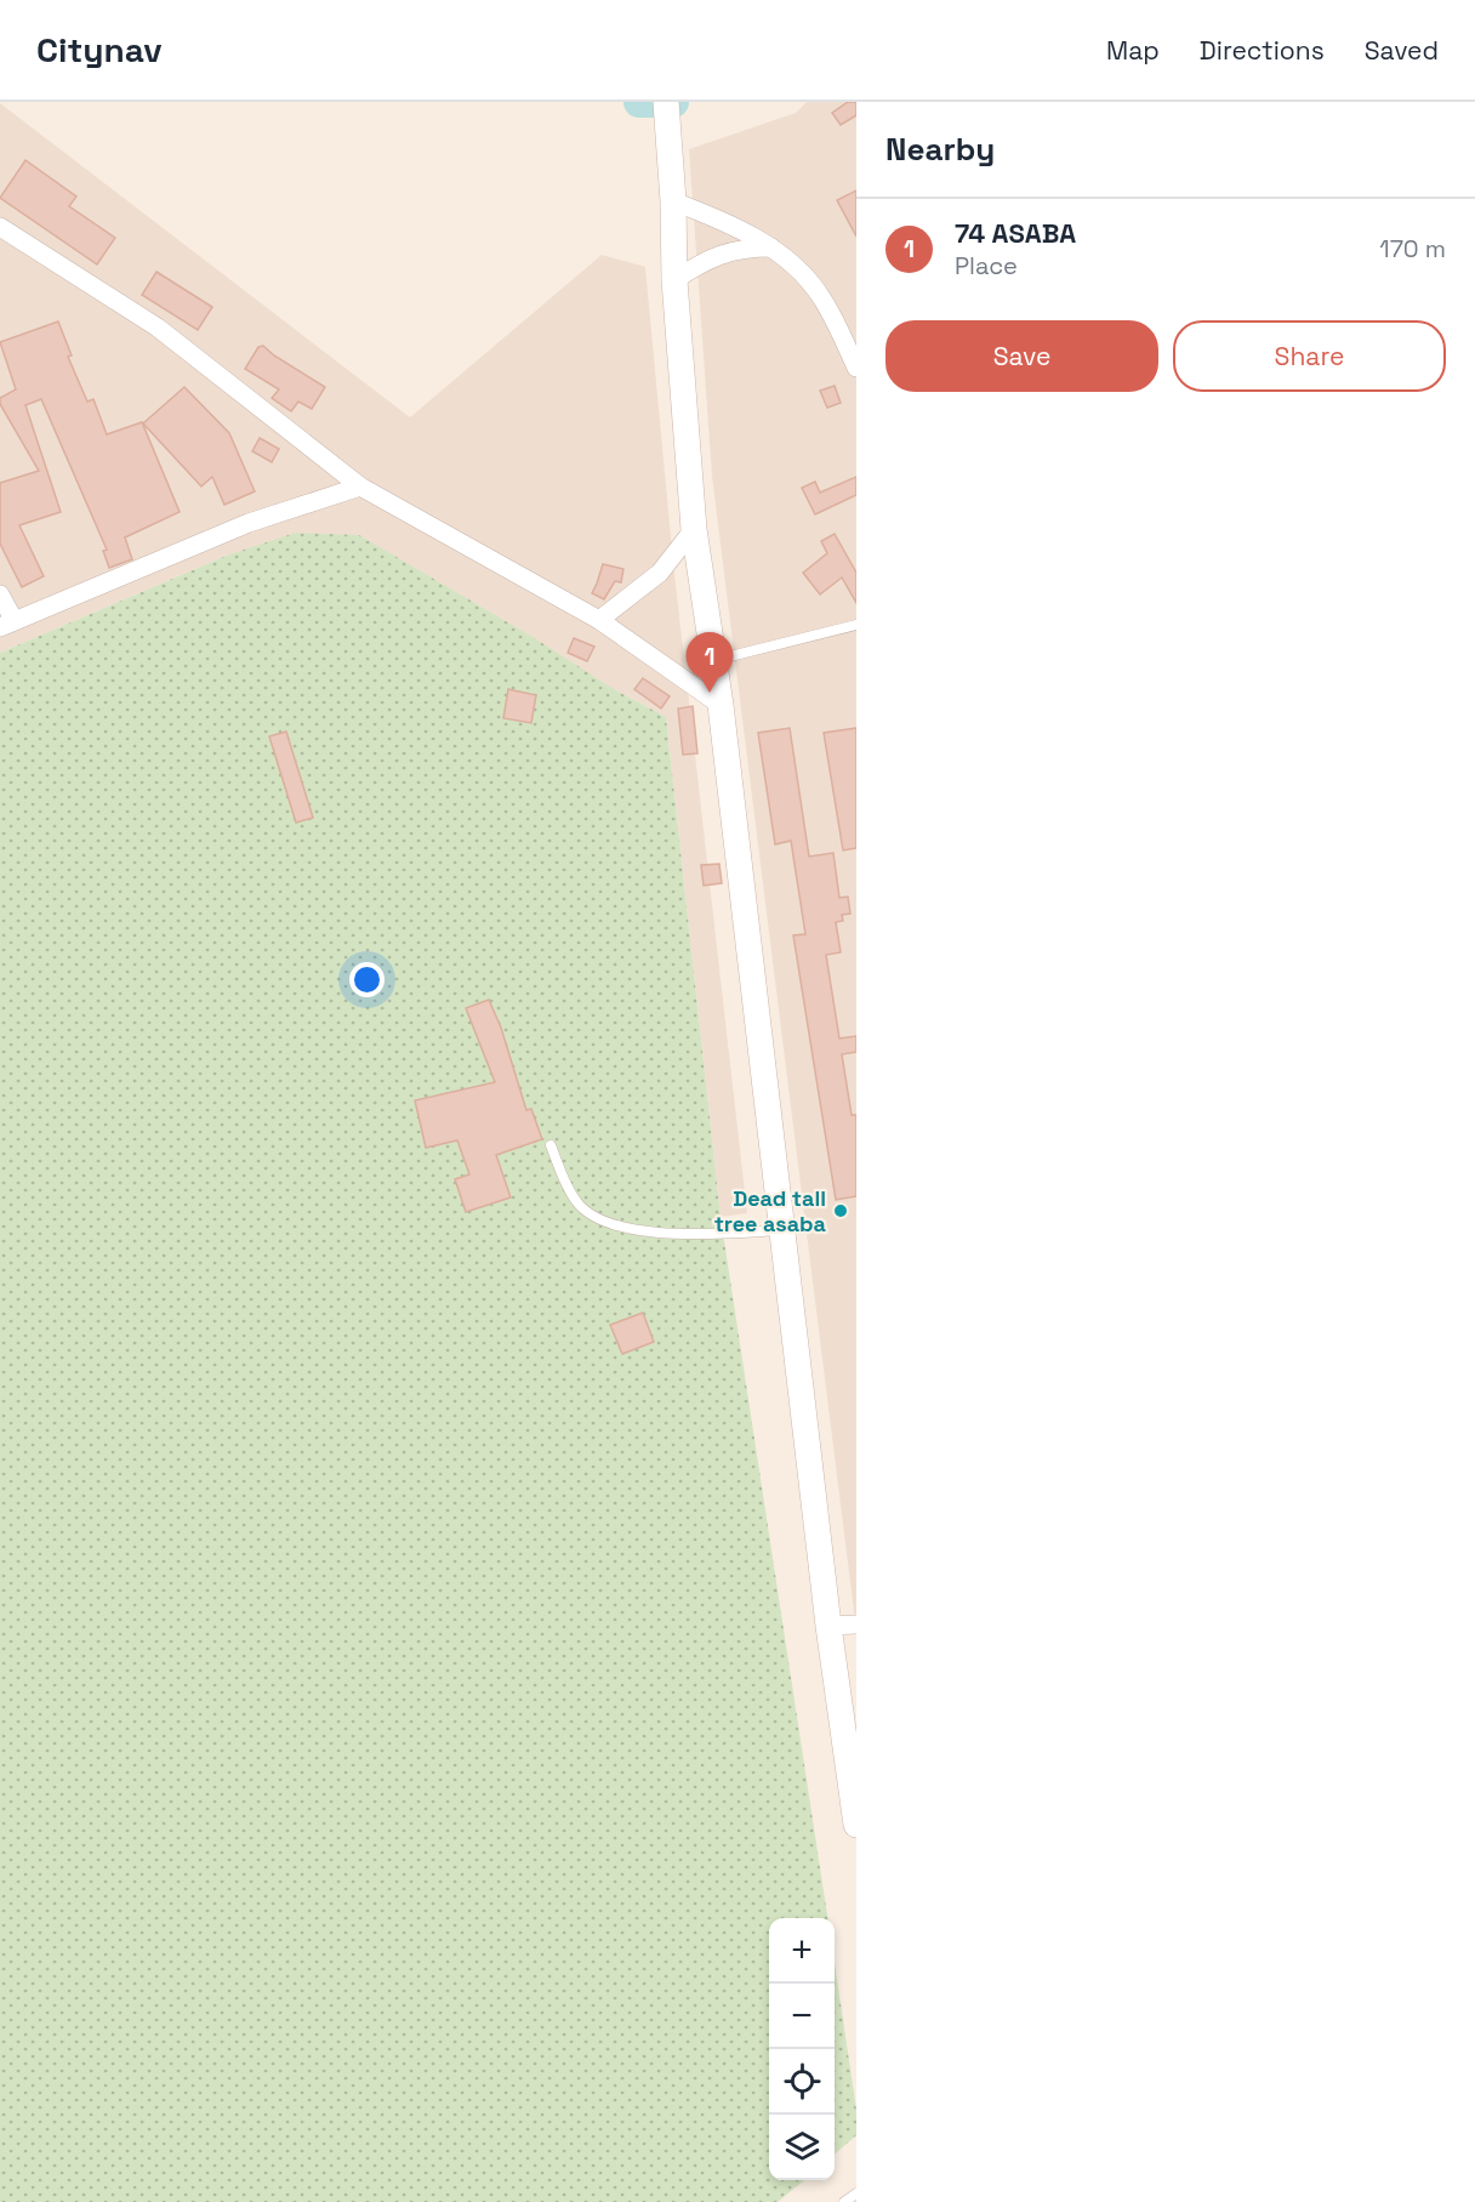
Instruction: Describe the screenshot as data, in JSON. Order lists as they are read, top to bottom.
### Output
{
  "places": ["Dead tall tree asaba"],
  "page": {
    "header": "Citynav",
    "nav": ["Map", "Directions", "Saved"],
    "heading": "Nearby",
    "list": [
      {
        "mark": "1",
        "name": "74 ASABA",
        "note": "Place",
        "value": "170 m"
      }
    ],
    "buttons": ["Save", "Share"],
    "pins": "1",
    "map_buttons": ["+", "−"]
  }
}
